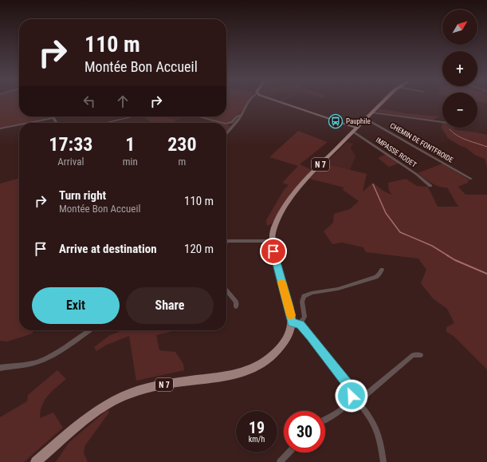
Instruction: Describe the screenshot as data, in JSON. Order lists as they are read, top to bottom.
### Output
{
  "streets": {
    "main road": ["N 7"],
    "street": ["CHEMIN DE FONTFROIDE", "IMPASSE RODET"]
  },
  "crossings": [
    ["CHEMIN DE FONTFROIDE", "N 7"],
    ["IMPASSE RODET", "N 7"]
  ],
  "places": {
    "bus stop": ["Pauphile"]
  },
  "north": "top right",
  "page": {
    "map_buttons": ["+", "−"],
    "turn": ["110 m", "Montée Bon Accueil"],
    "eta": [
      "17:33",
      "Arrival",
      "1",
      "min",
      "230",
      "m"
    ],
    "list": [
      {
        "name": "Turn right",
        "note": "Montée Bon Accueil",
        "value": "110 m"
      },
      {
        "name": "Arrive at destination",
        "value": "120 m"
      }
    ],
    "buttons": ["Exit", "Share"],
    "speed": "19 km/h",
    "limit": "30"
  }
}
